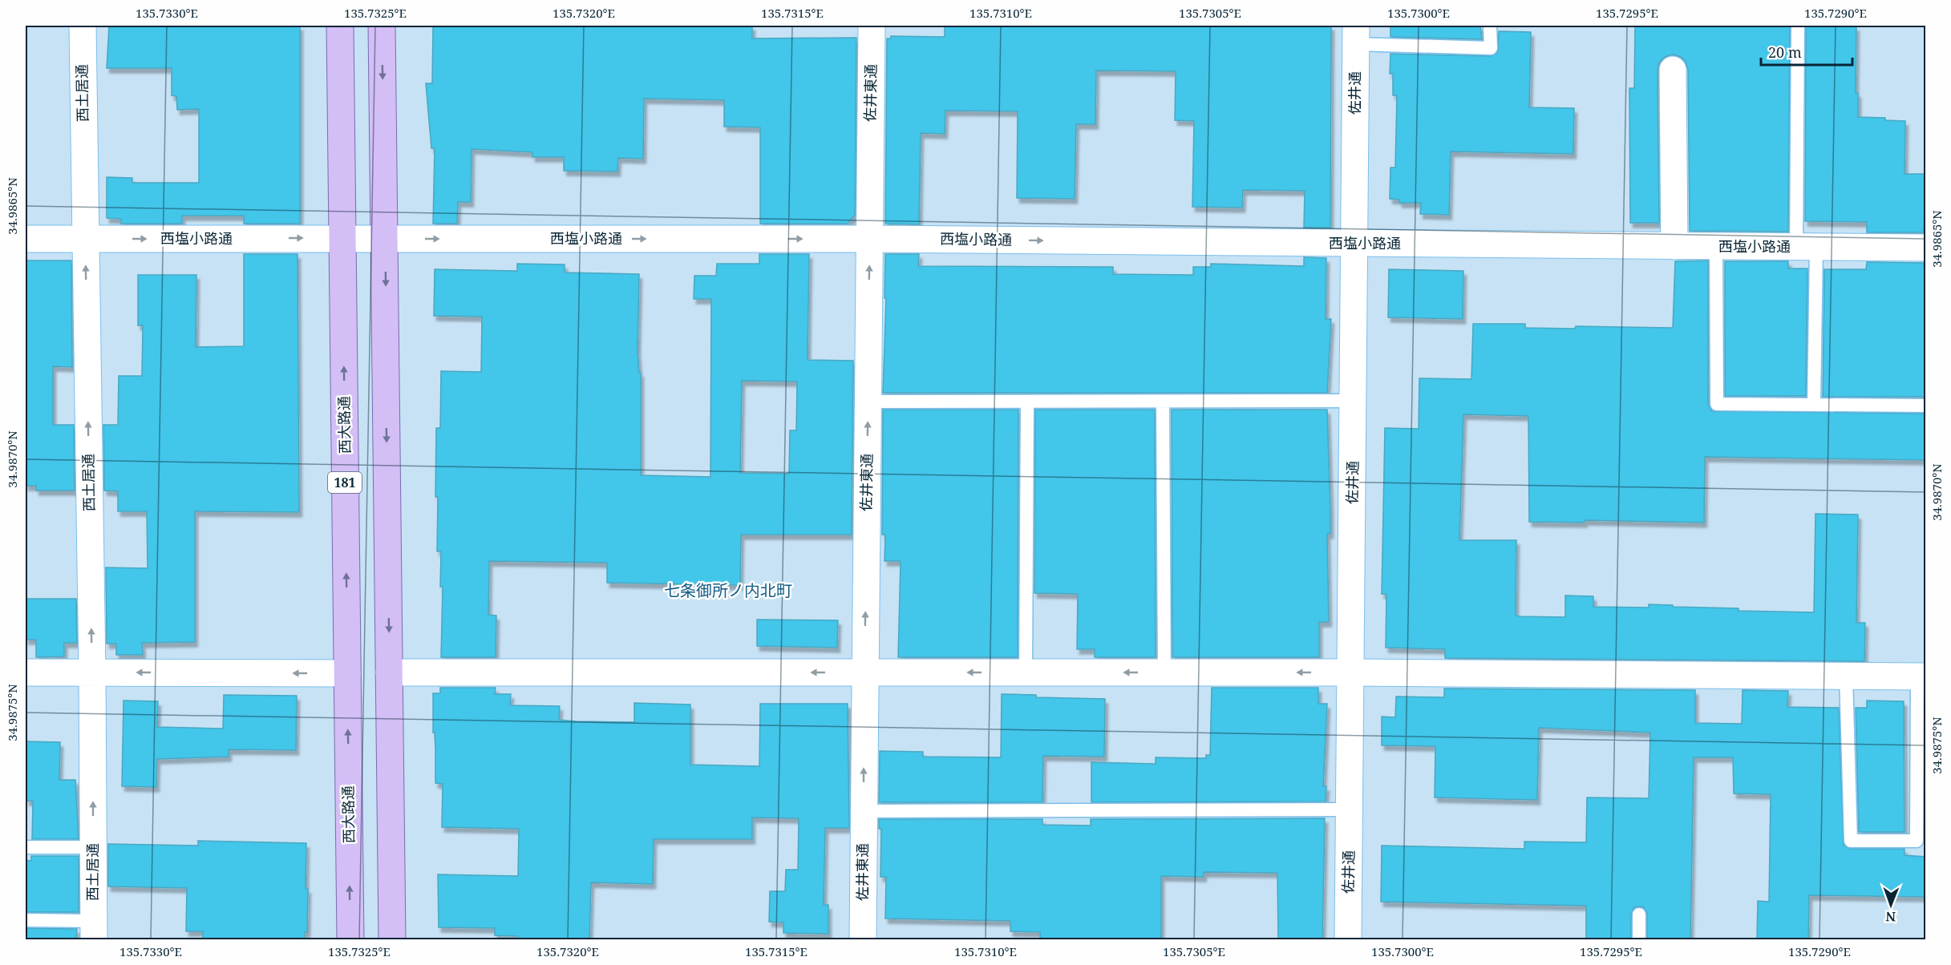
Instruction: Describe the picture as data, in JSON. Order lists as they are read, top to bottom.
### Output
{
  "streets": {
    "main road": ["西大路通", "181"],
    "street": [
      "西土居通",
      "佐井東通",
      "佐井通",
      "西塩小路通"
    ]
  },
  "crossings": [
    ["西土居通", "西塩小路通"],
    ["佐井東通", "西塩小路通"],
    ["佐井通", "西塩小路通"],
    ["西塩小路通", "西大路通"]
  ],
  "one_way": ["西土居通", "佐井東通", "西塩小路通"],
  "districts": ["七条御所ノ内北町"],
  "scale_bar": "20 m",
  "north": "bottom",
  "coordinates": [
    "135.7330°E",
    "135.7325°E",
    "135.7320°E",
    "135.7315°E",
    "135.7310°E",
    "135.7305°E",
    "135.7300°E",
    "135.7295°E",
    "135.7290°E",
    "34.9865°N",
    "34.9870°N",
    "34.9875°N"
  ]
}
